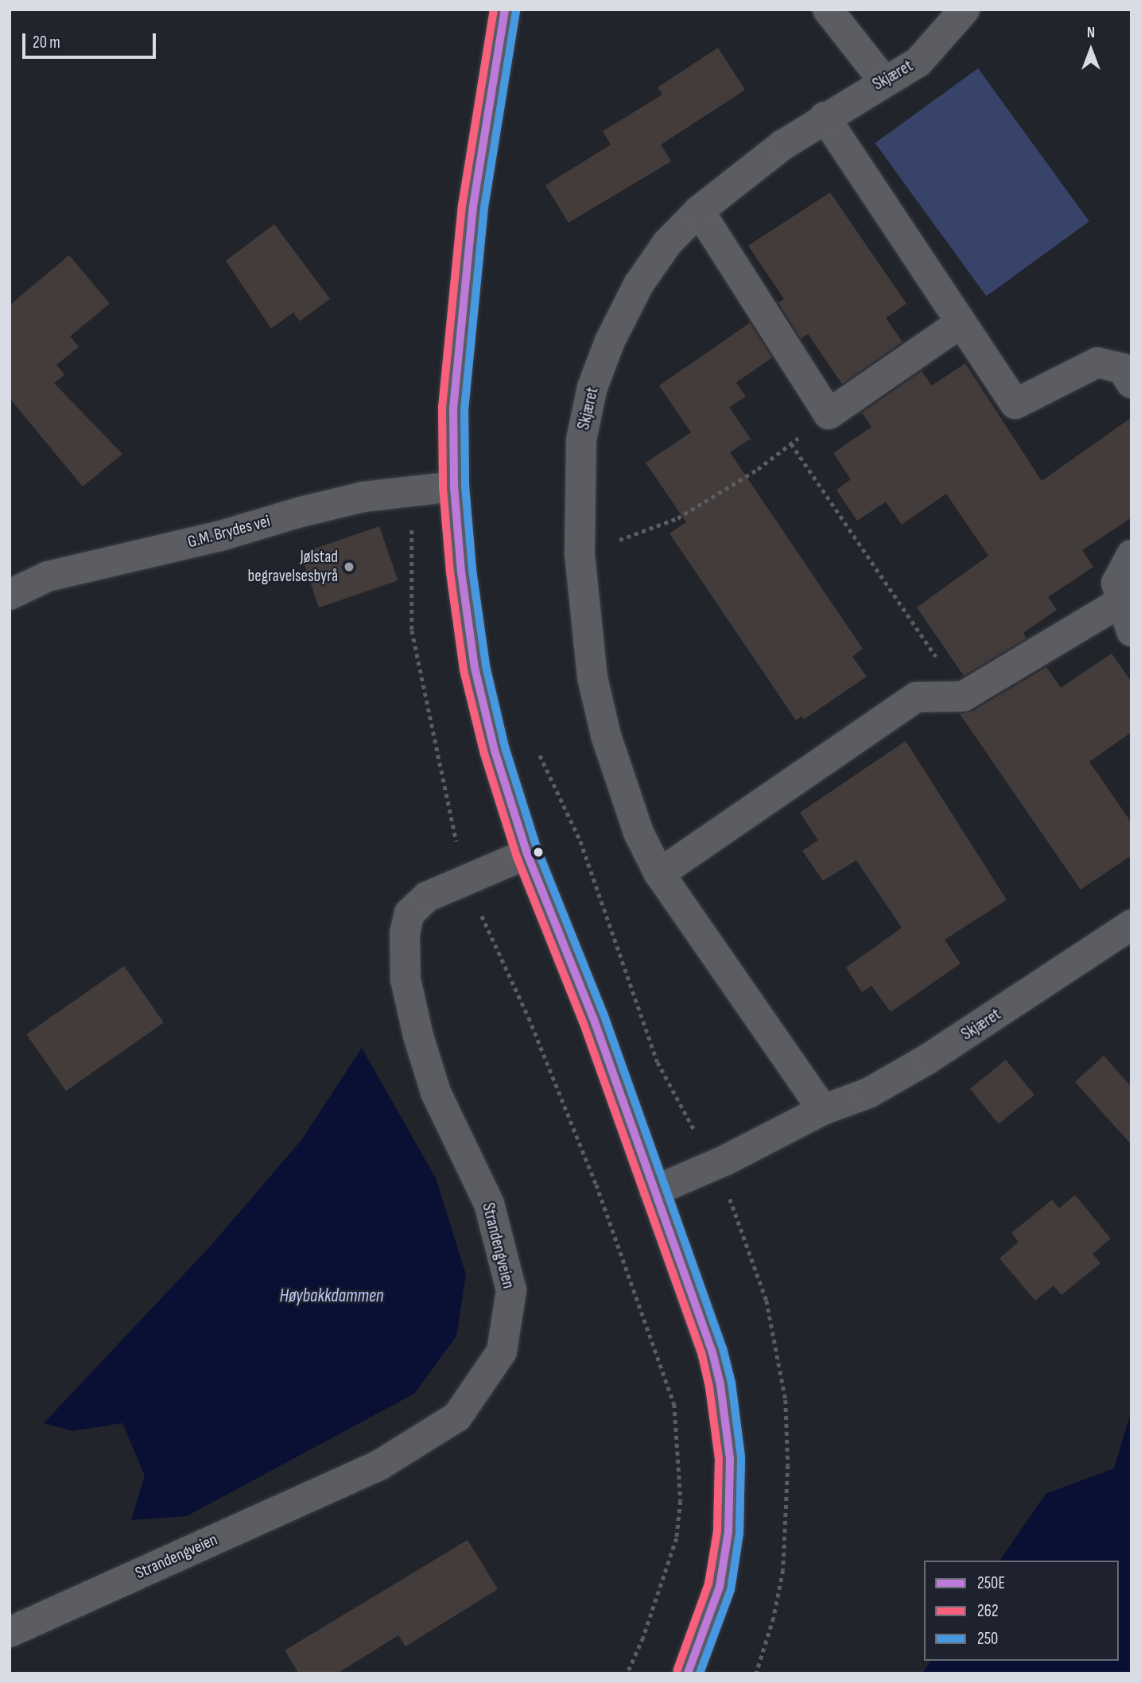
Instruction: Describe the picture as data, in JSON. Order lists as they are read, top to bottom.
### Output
{
  "streets": {
    "street": ["Skjæret", "G.M. Brydes vei", "Strandengveien"]
  },
  "water": ["Høybakkdammen"],
  "places": ["Jølstad begravelsesbyrå"],
  "lines": ["transit line 250E", "transit line 262", "transit line 250"],
  "legend": ["250E", "262", "250"],
  "scale_bar": "20 m",
  "north": "top"
}
